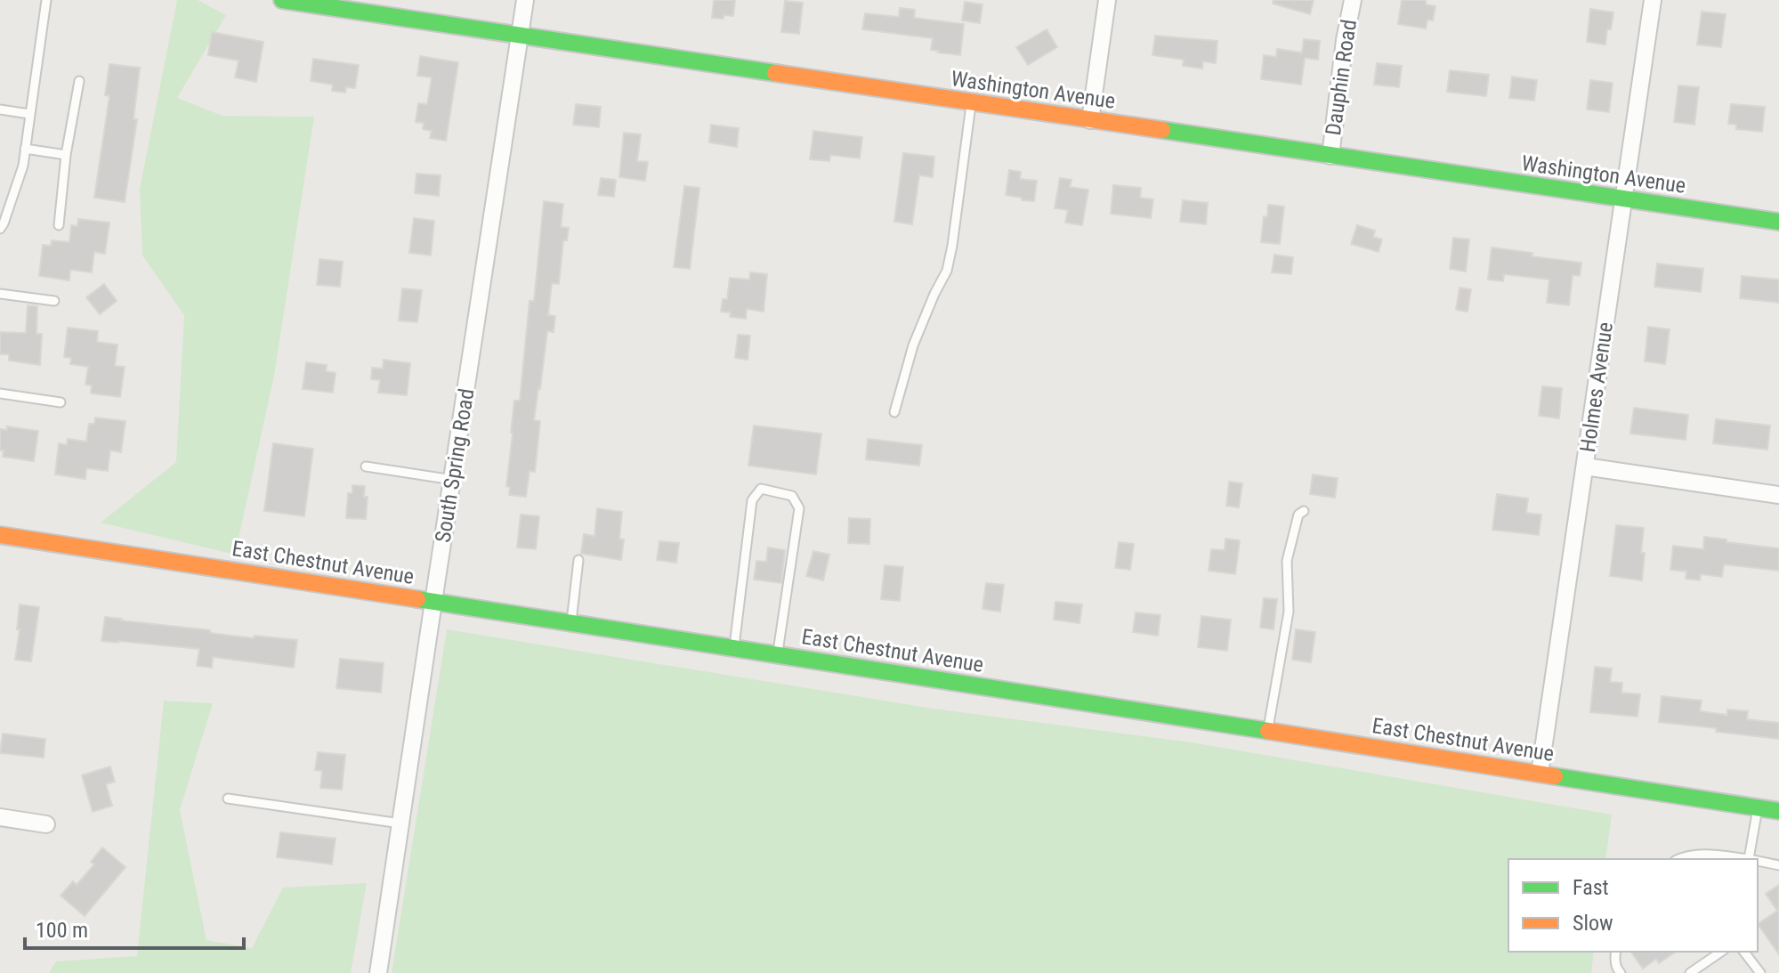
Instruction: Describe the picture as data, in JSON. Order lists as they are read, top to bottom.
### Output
{
  "streets": {
    "street": [
      "Dauphin Road",
      "Washington Avenue",
      "Holmes Avenue",
      "South Spring Road",
      "East Chestnut Avenue"
    ]
  },
  "crossings": [
    ["Dauphin Road", "Washington Avenue"],
    ["Washington Avenue", "Holmes Avenue"],
    ["Washington Avenue", "South Spring Road"],
    ["Holmes Avenue", "East Chestnut Avenue"],
    ["South Spring Road", "East Chestnut Avenue"]
  ],
  "legend": ["Fast", "Slow"],
  "scale_bar": "100 m"
}
